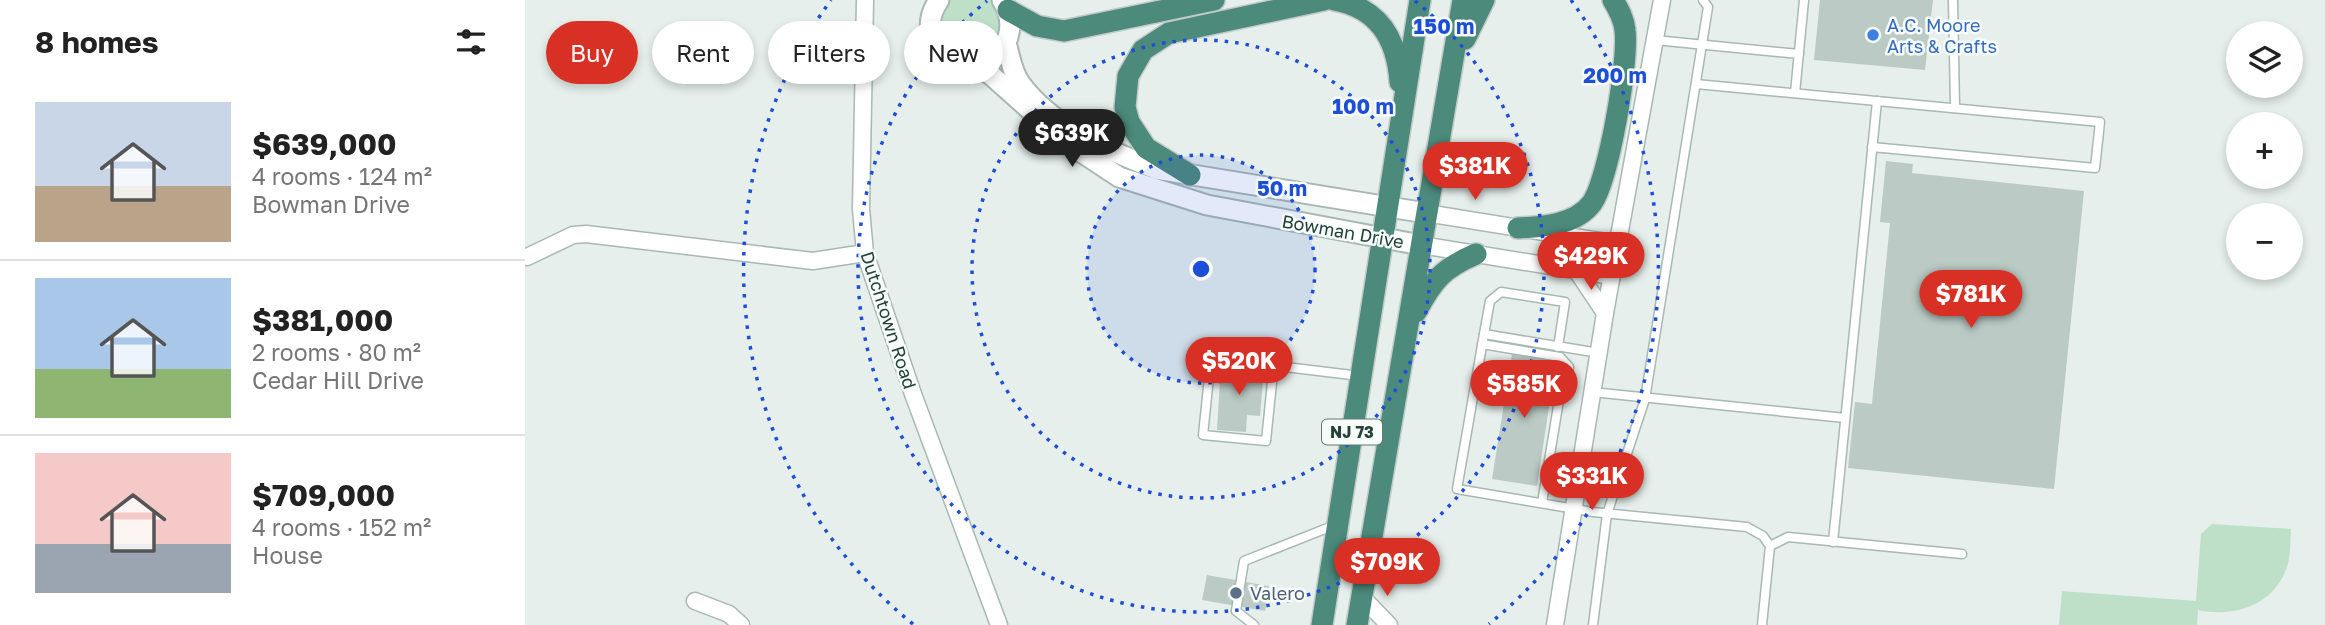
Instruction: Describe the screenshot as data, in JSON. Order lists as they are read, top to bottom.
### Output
{
  "streets": {
    "highway": ["NJ 73"],
    "street": ["Bowman Drive", "Dutchtown Road"]
  },
  "crossings": [
    ["Bowman Drive", "NJ 73"]
  ],
  "places": ["A.C. Moore Arts & Crafts", "Valero"],
  "page": {
    "heading": "8 homes",
    "map_buttons": ["+", "−"],
    "chip": [
      "Buy",
      "Rent",
      "Filters",
      "New"
    ],
    "list": [
      {
        "name": "$639,000",
        "note": "4 rooms · 124 m² · Bowman Drive"
      },
      {
        "name": "$381,000",
        "note": "2 rooms · 80 m² · Cedar Hill Drive"
      },
      {
        "name": "$709,000",
        "note": "4 rooms · 152 m² · House"
      }
    ],
    "price": [
      "$639K",
      "$381K",
      "$429K",
      "$781K",
      "$520K",
      "$585K",
      "$331K",
      "$709K"
    ]
  },
  "rings": [
    "150 m",
    "200 m",
    "100 m",
    "50 m"
  ]
}
